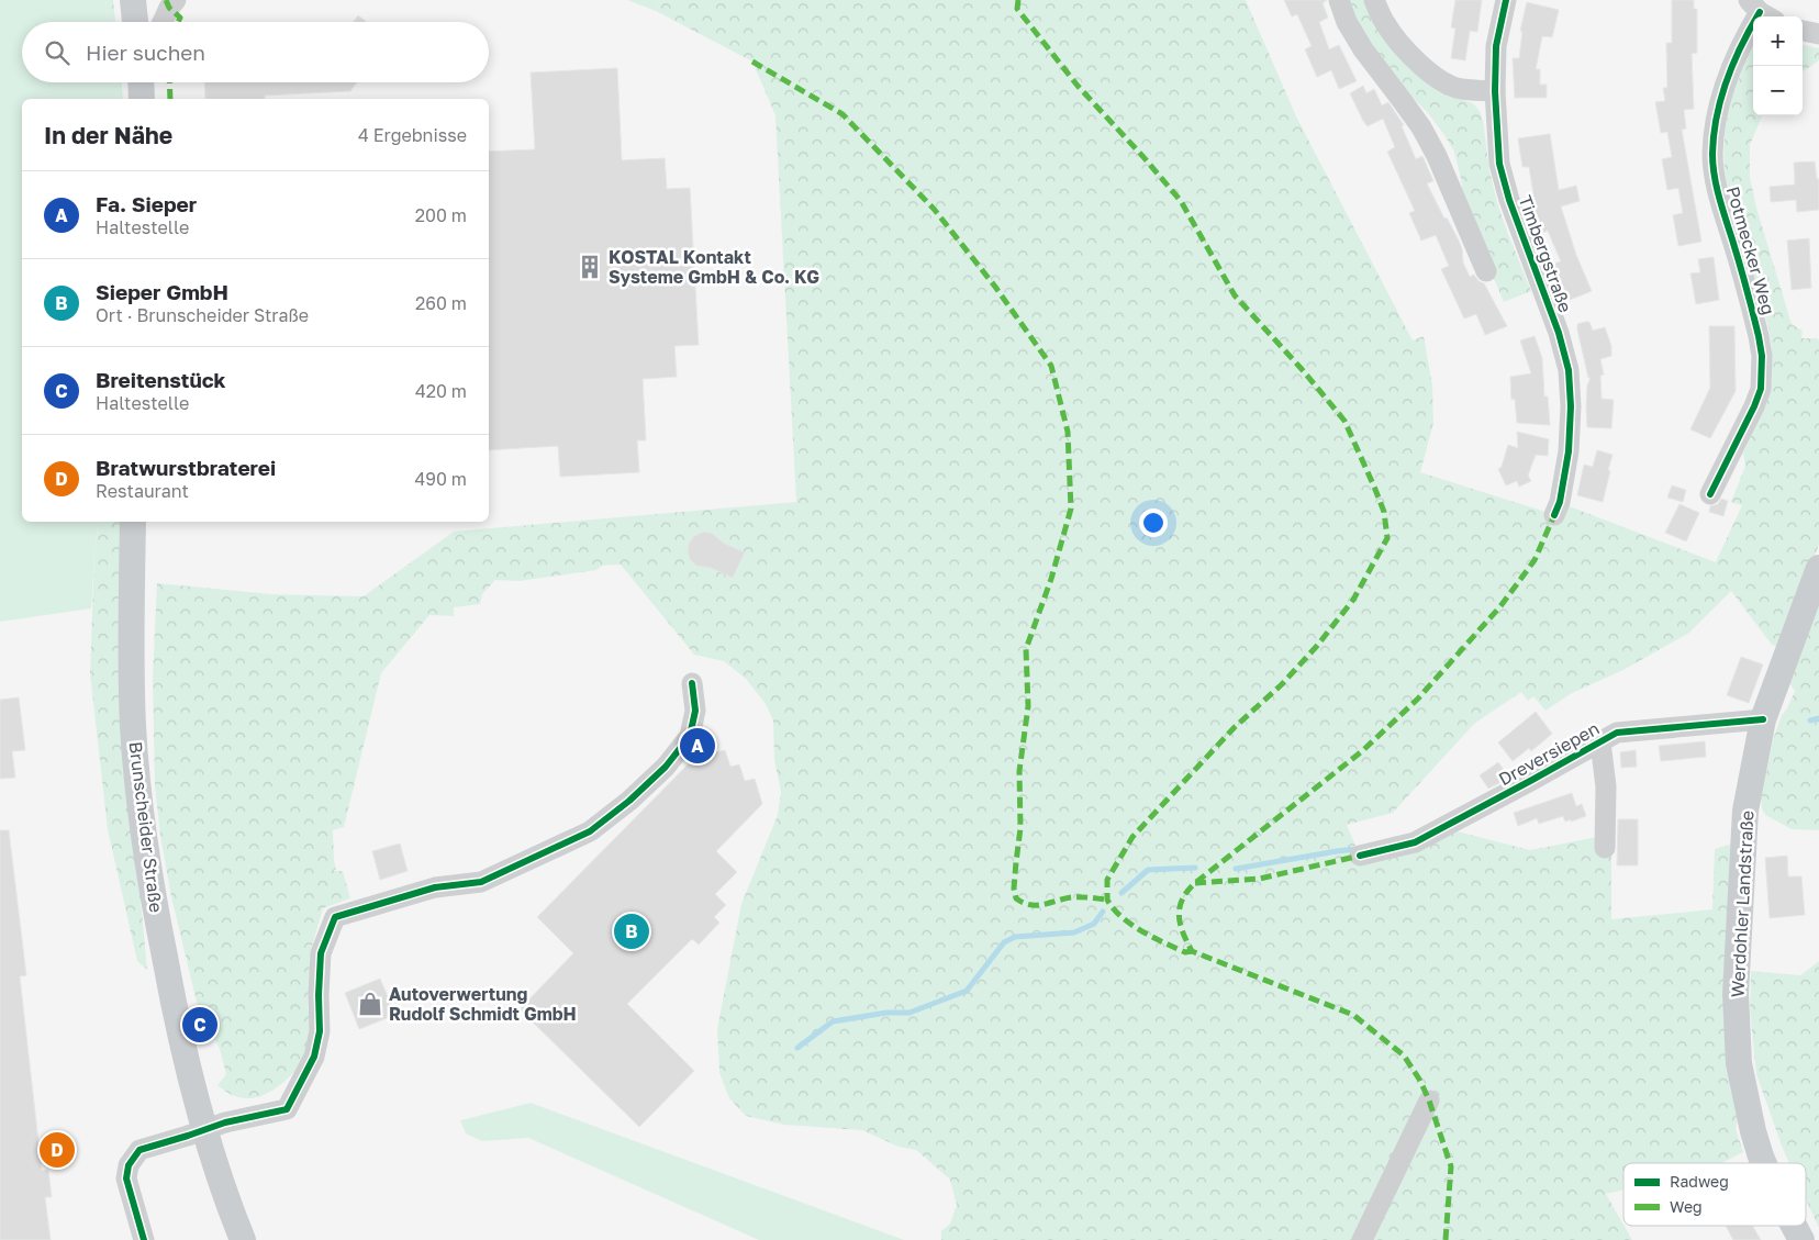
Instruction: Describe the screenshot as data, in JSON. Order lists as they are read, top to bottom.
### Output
{
  "streets": {
    "main road": ["Brunscheider Straße", "Werdohler Landstraße"],
    "street": ["Potmecker Weg", "Timbergstraße", "Dreversiepen"]
  },
  "crossings": [
    ["Dreversiepen", "Werdohler Landstraße"]
  ],
  "places": {
    "building": ["KOSTAL Kontakt Systeme GmbH & Co. KG"],
    "shop": ["Autoverwertung Rudolf Schmidt GmbH"]
  },
  "legend": ["Radweg", "Weg"],
  "page": {
    "map_buttons": ["+", "−"],
    "search": "Hier suchen",
    "heading": ["In der Nähe", "4 Ergebnisse"],
    "list": [
      {
        "mark": "A",
        "name": "Fa. Sieper",
        "note": "Haltestelle",
        "value": "200 m"
      },
      {
        "mark": "B",
        "name": "Sieper GmbH",
        "note": "Ort · Brunscheider Straße",
        "value": "260 m"
      },
      {
        "mark": "C",
        "name": "Breitenstück",
        "note": "Haltestelle",
        "value": "420 m"
      },
      {
        "mark": "D",
        "name": "Bratwurstbraterei",
        "note": "Restaurant",
        "value": "490 m"
      }
    ],
    "pins": [
      "A",
      "B",
      "C",
      "D"
    ]
  }
}
